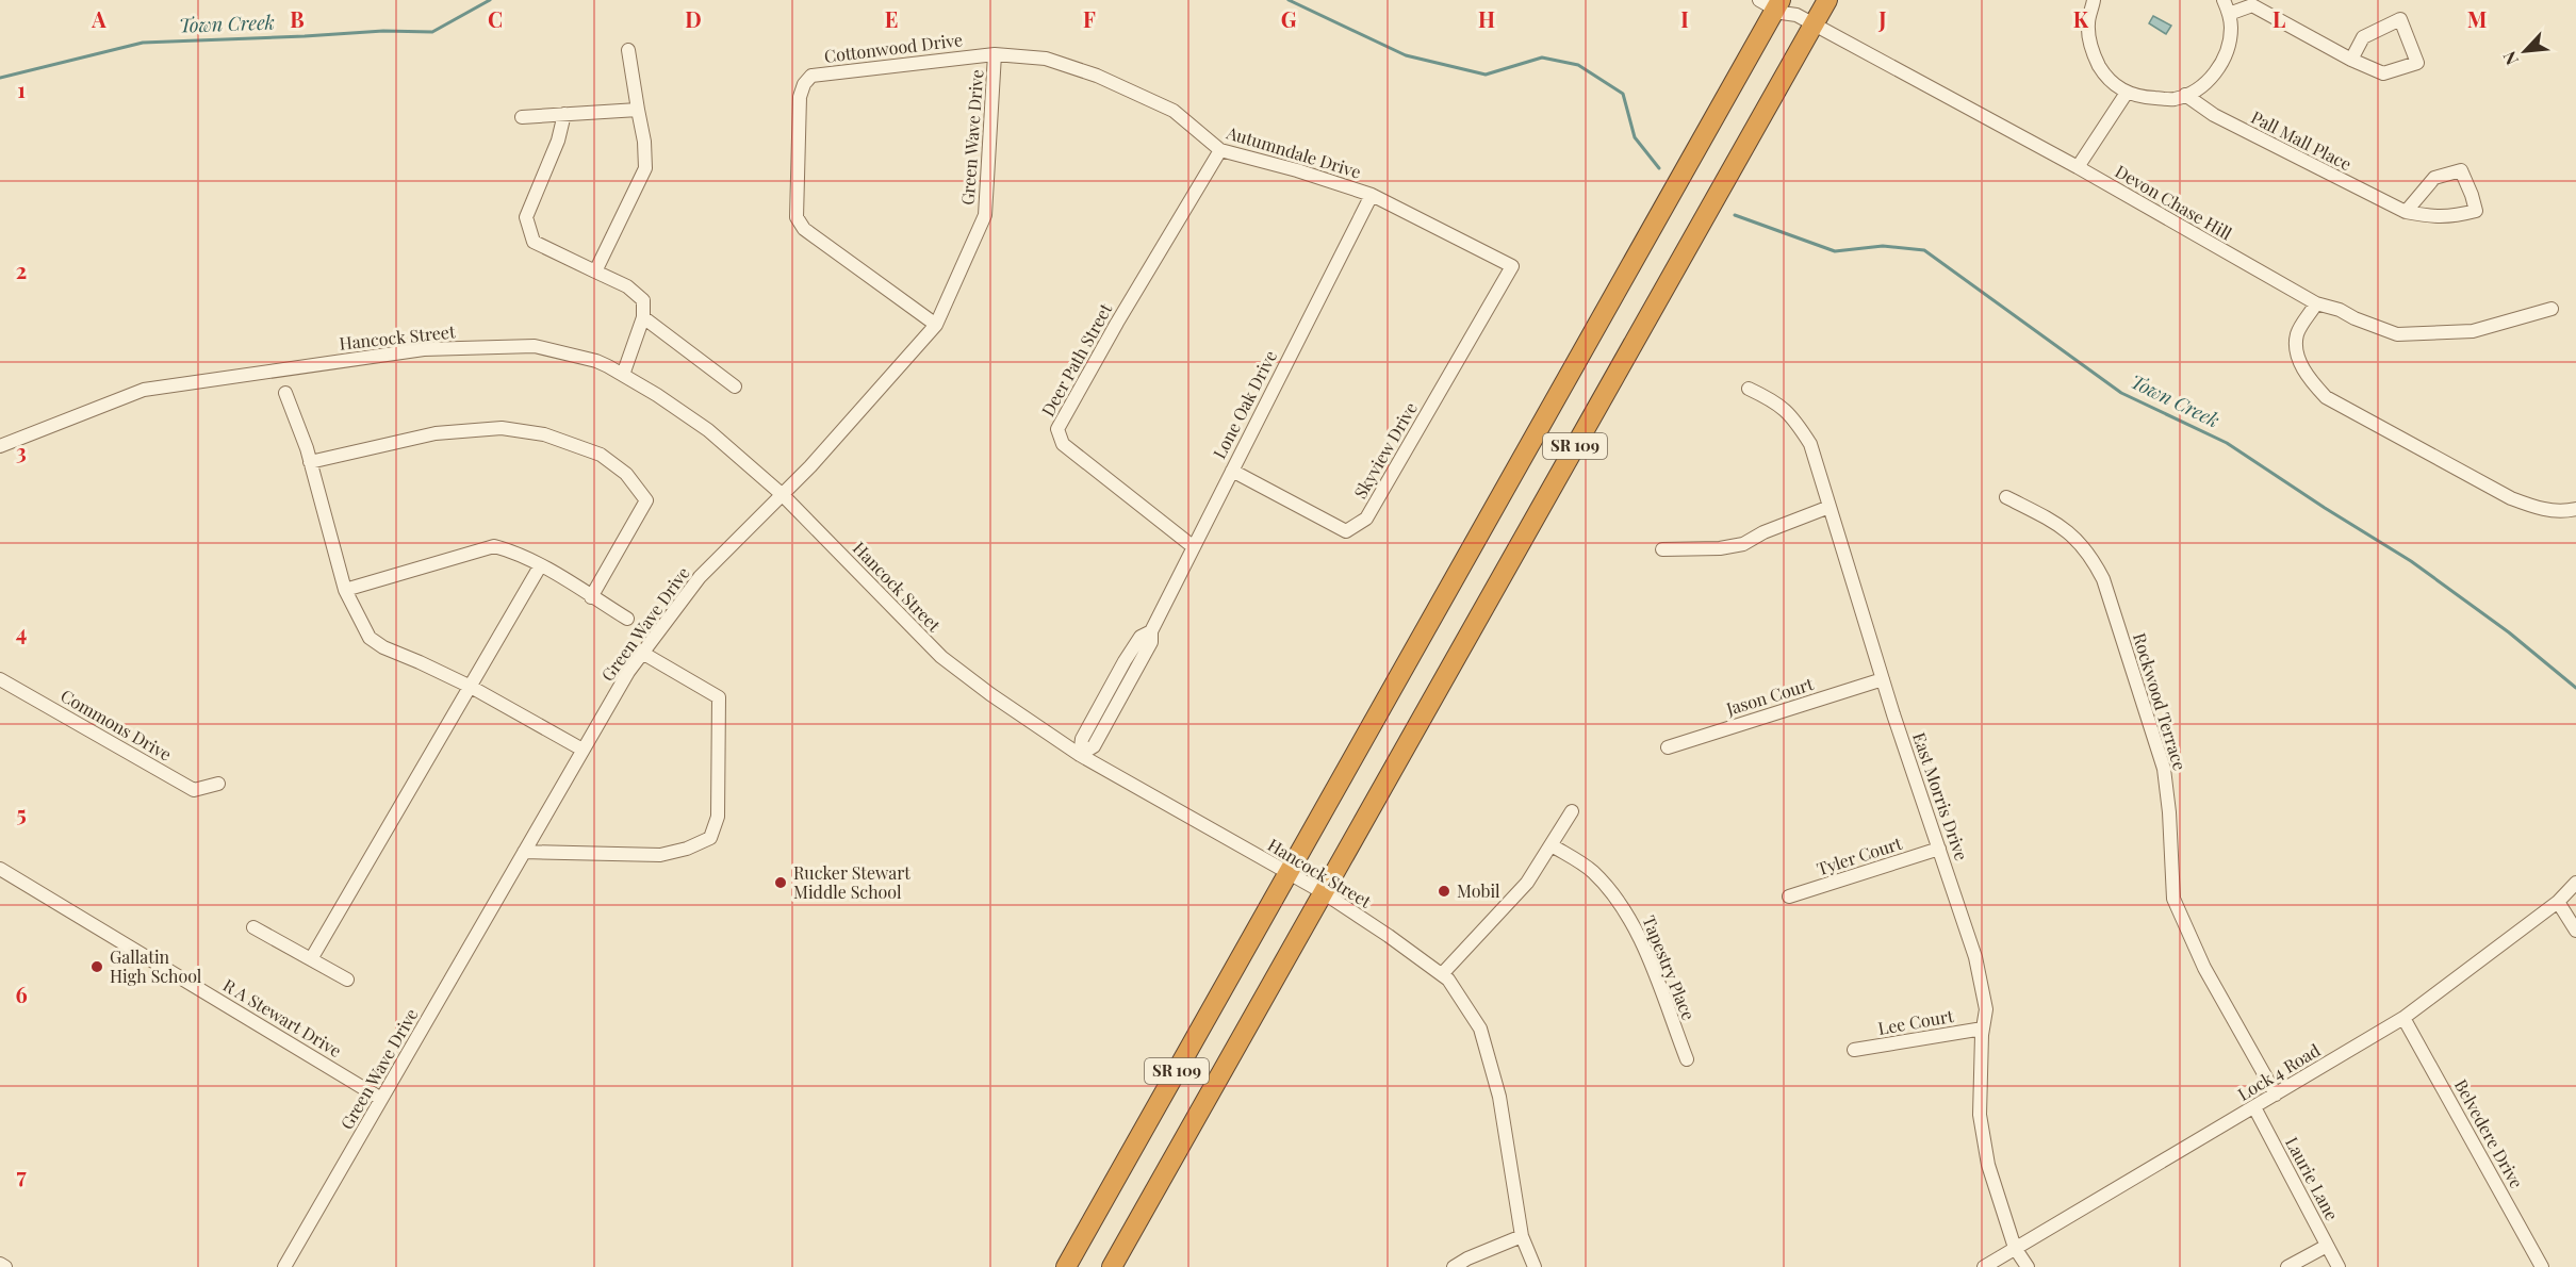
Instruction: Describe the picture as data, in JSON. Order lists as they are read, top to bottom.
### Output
{
  "streets": {
    "highway": ["SR 109"],
    "street": [
      "Cottonwood Drive",
      "Green Wave Drive",
      "Pall Mall Place",
      "Autumndale Drive",
      "Devon Chase Hill",
      "Hancock Street",
      "Deer Path Street",
      "Lone Oak Drive",
      "Skyview Drive",
      "Jason Court",
      "Rockwood Terrace",
      "Commons Drive",
      "East Morris Drive",
      "Tyler Court",
      "Tapestry Place",
      "R A Stewart Drive",
      "Lee Court",
      "Lock 4 Road",
      "Belvedere Drive",
      "Laurie Lane"
    ]
  },
  "crossings": [
    ["Cottonwood Drive", "Green Wave Drive"],
    ["Cottonwood Drive", "Autumndale Drive"],
    ["Green Wave Drive", "Autumndale Drive"],
    ["Green Wave Drive", "Hancock Street"],
    ["Green Wave Drive", "R A Stewart Drive"],
    ["Autumndale Drive", "Deer Path Street"],
    ["Autumndale Drive", "Lone Oak Drive"],
    ["Autumndale Drive", "Skyview Drive"],
    ["Devon Chase Hill", "SR 109"],
    ["Hancock Street", "Lone Oak Drive"],
    ["Hancock Street", "SR 109"],
    ["Deer Path Street", "Lone Oak Drive"],
    ["Lone Oak Drive", "Skyview Drive"],
    ["Jason Court", "East Morris Drive"],
    ["Rockwood Terrace", "Lock 4 Road"],
    ["East Morris Drive", "Tyler Court"],
    ["East Morris Drive", "Lee Court"],
    ["East Morris Drive", "Lock 4 Road"],
    ["Lock 4 Road", "Belvedere Drive"],
    ["Lock 4 Road", "Laurie Lane"]
  ],
  "water": ["Town Creek"],
  "places": ["Rucker Stewart Middle School", "Mobil", "Gallatin High School"],
  "north": "bottom left",
  "grid": {
    "columns": [
      "A",
      "B",
      "C",
      "D",
      "E",
      "F",
      "G",
      "H",
      "I",
      "J",
      "K",
      "L",
      "M"
    ],
    "rows": [
      "1",
      "2",
      "3",
      "4",
      "5",
      "6",
      "7"
    ]
  }
}
